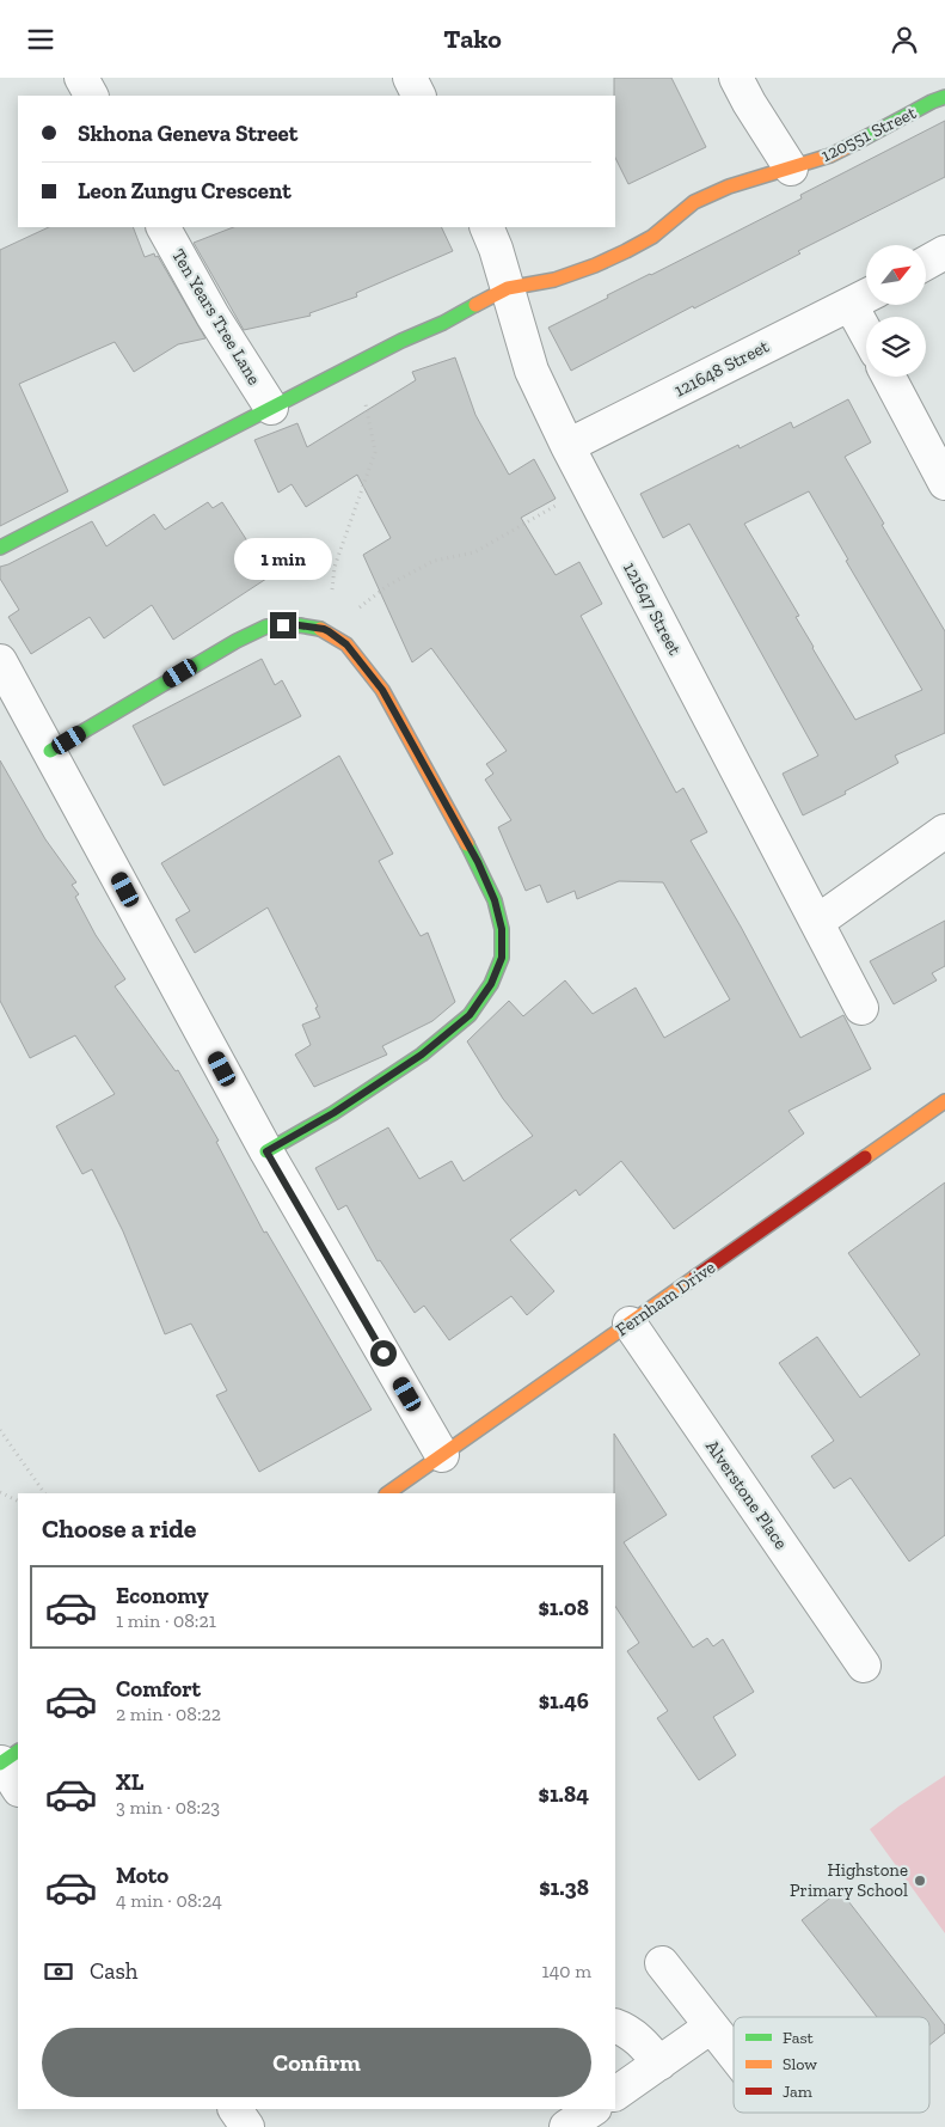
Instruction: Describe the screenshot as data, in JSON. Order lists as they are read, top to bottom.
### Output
{
  "streets": {
    "street": [
      "120551 Street",
      "Ten Years Tree Lane",
      "121648 Street",
      "121647 Street",
      "Fernham Drive",
      "Alverstone Place"
    ]
  },
  "crossings": [
    ["120551 Street", "Ten Years Tree Lane"],
    ["120551 Street", "121647 Street"],
    ["121648 Street", "121647 Street"],
    ["Fernham Drive", "Alverstone Place"]
  ],
  "places": ["Highstone Primary School"],
  "legend": ["Fast", "Slow", "Jam"],
  "north": "top right",
  "page": {
    "header": "Tako",
    "banner": ["Skhona Geneva Street", "Leon Zungu Crescent"],
    "bubble": "1 min",
    "heading": "Choose a ride",
    "list": [
      {
        "name": "Economy",
        "note": "1 min · 08:21",
        "value": "$1.08"
      },
      {
        "name": "Comfort",
        "note": "2 min · 08:22",
        "value": "$1.46"
      },
      {
        "name": "XL",
        "note": "3 min · 08:23",
        "value": "$1.84"
      },
      {
        "name": "Moto",
        "note": "4 min · 08:24",
        "value": "$1.38"
      }
    ],
    "pay": ["Cash", "140 m"],
    "buttons": "Confirm"
  }
}
